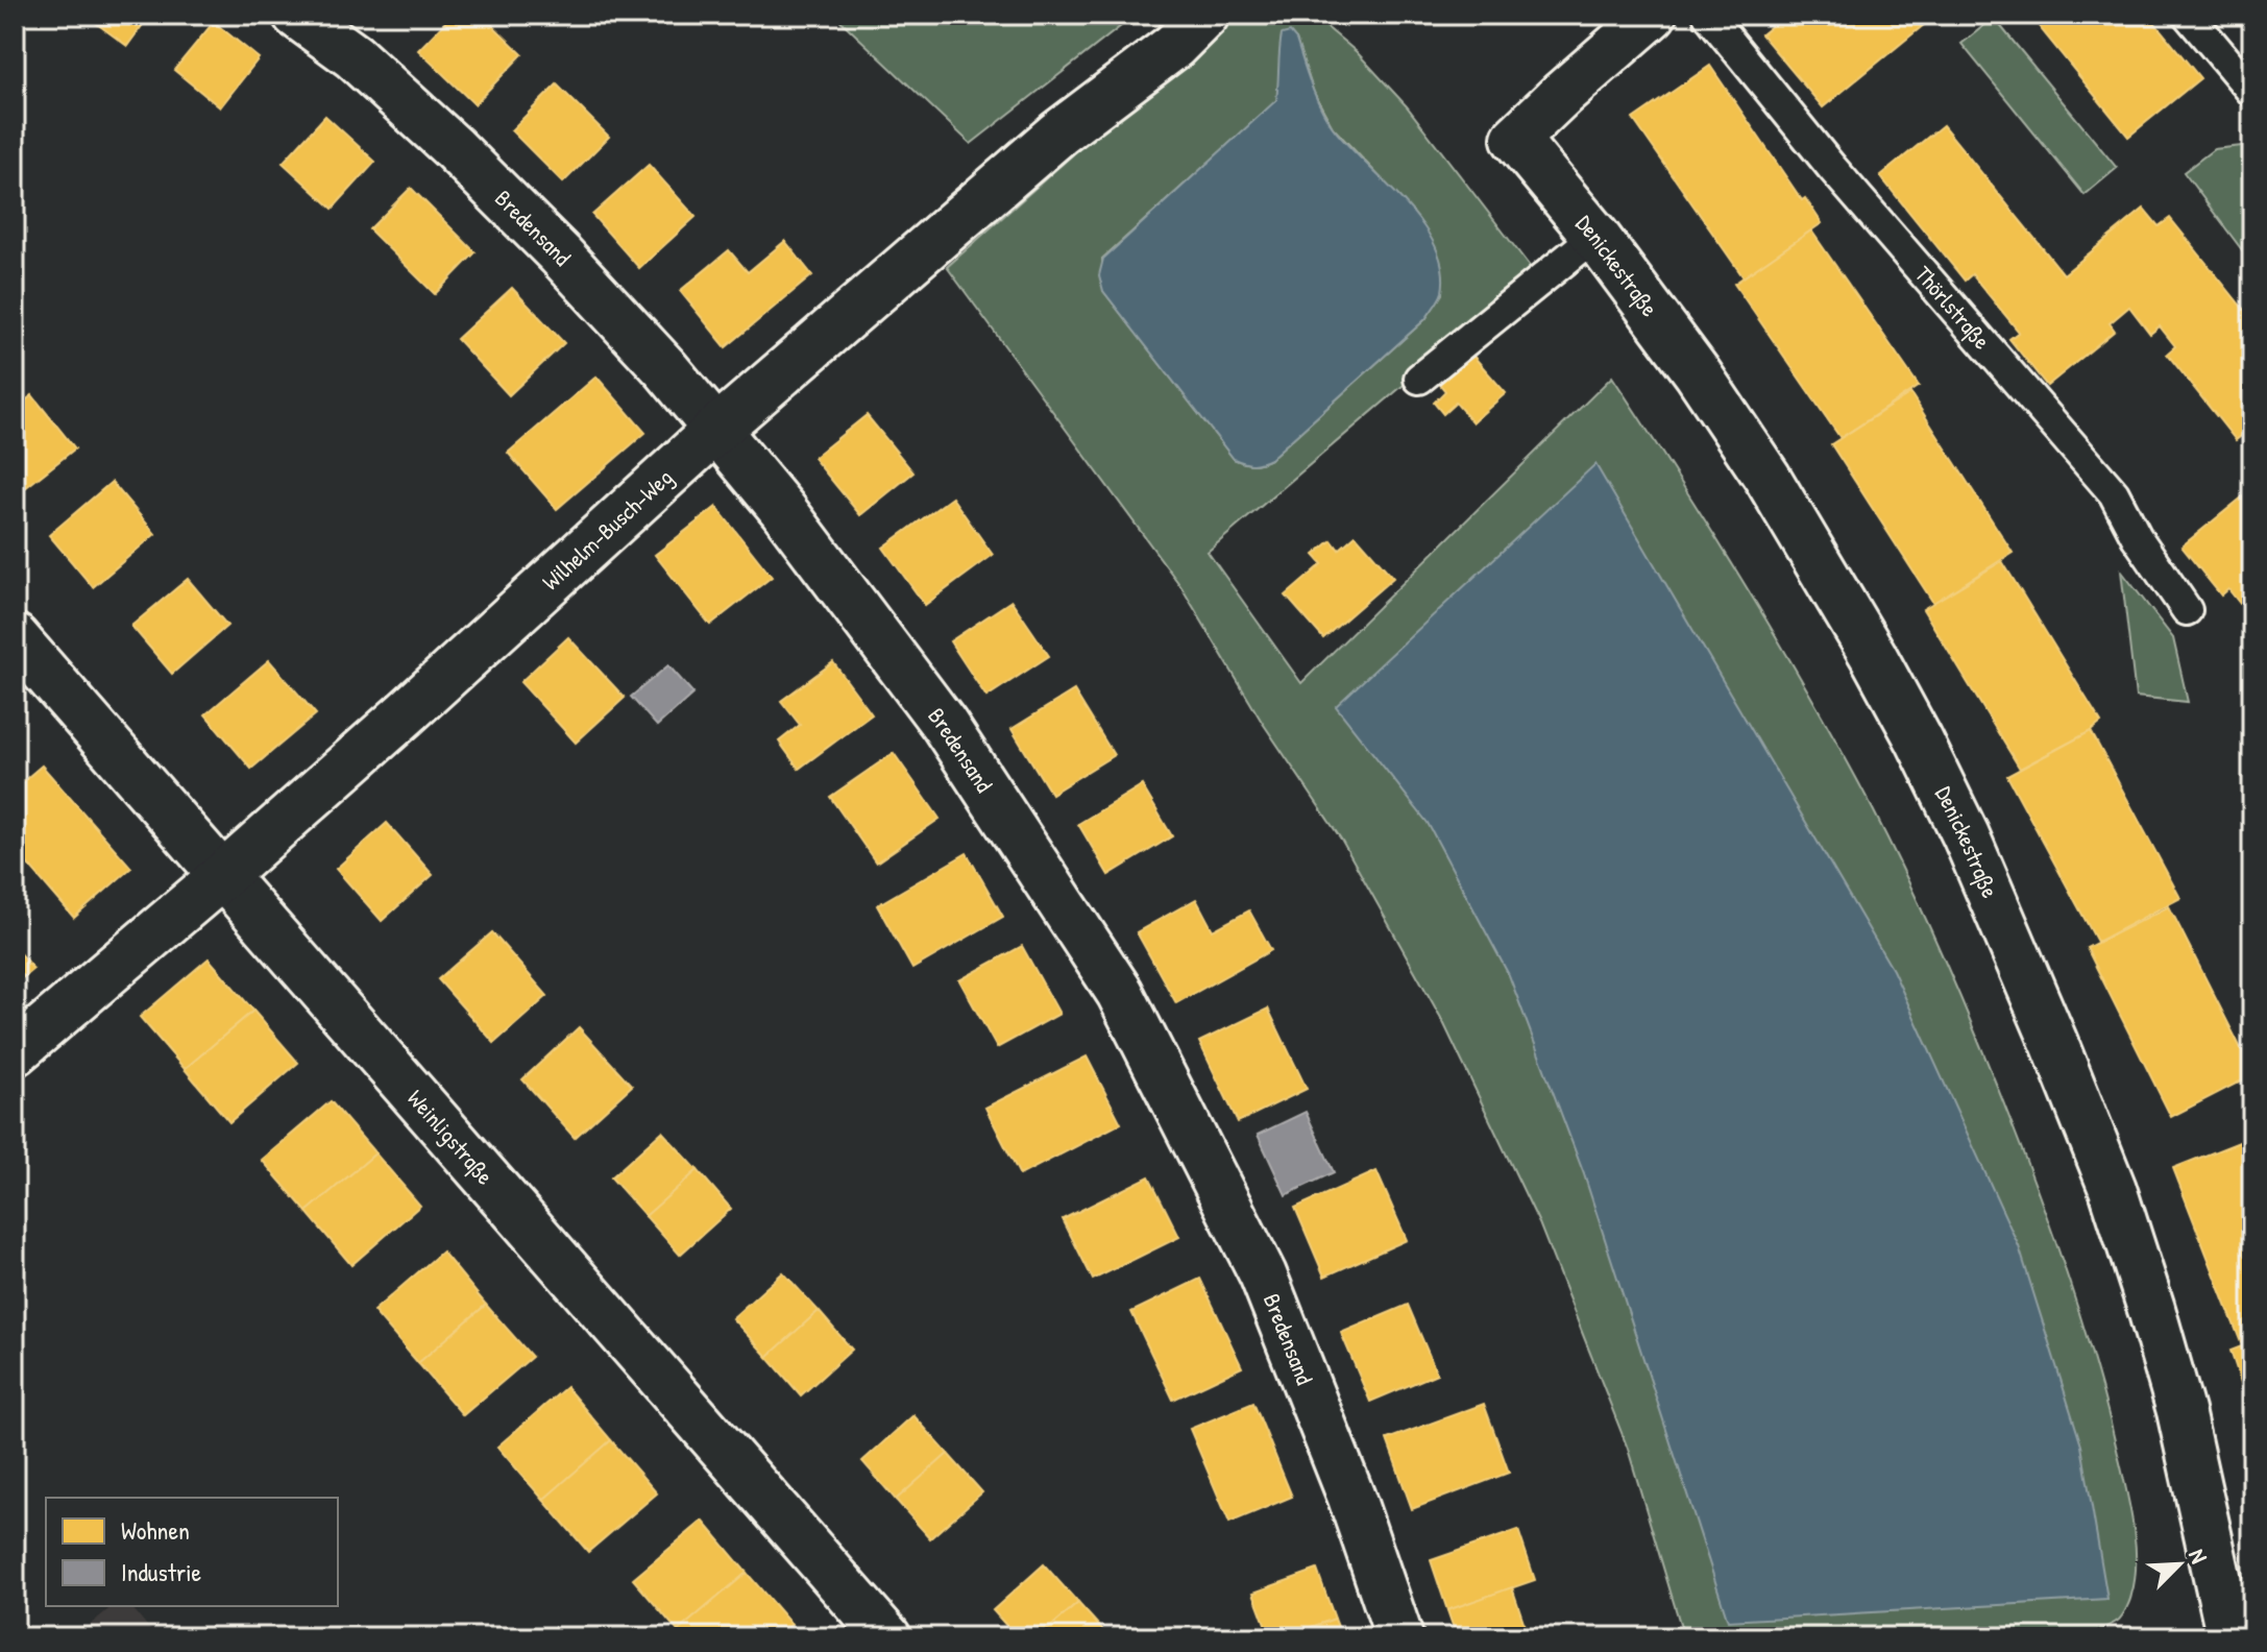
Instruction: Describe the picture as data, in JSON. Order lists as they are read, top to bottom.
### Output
{
  "streets": {
    "street": [
      "Bredensand",
      "Denickestraße",
      "Wilhelm-Busch-Weg",
      "Weinligstraße"
    ],
    "lane": ["Thörlstraße"]
  },
  "crossings": [
    ["Bredensand", "Wilhelm-Busch-Weg"],
    ["Wilhelm-Busch-Weg", "Weinligstraße"]
  ],
  "legend": ["Wohnen", "Industrie"],
  "north": "top right"
}
